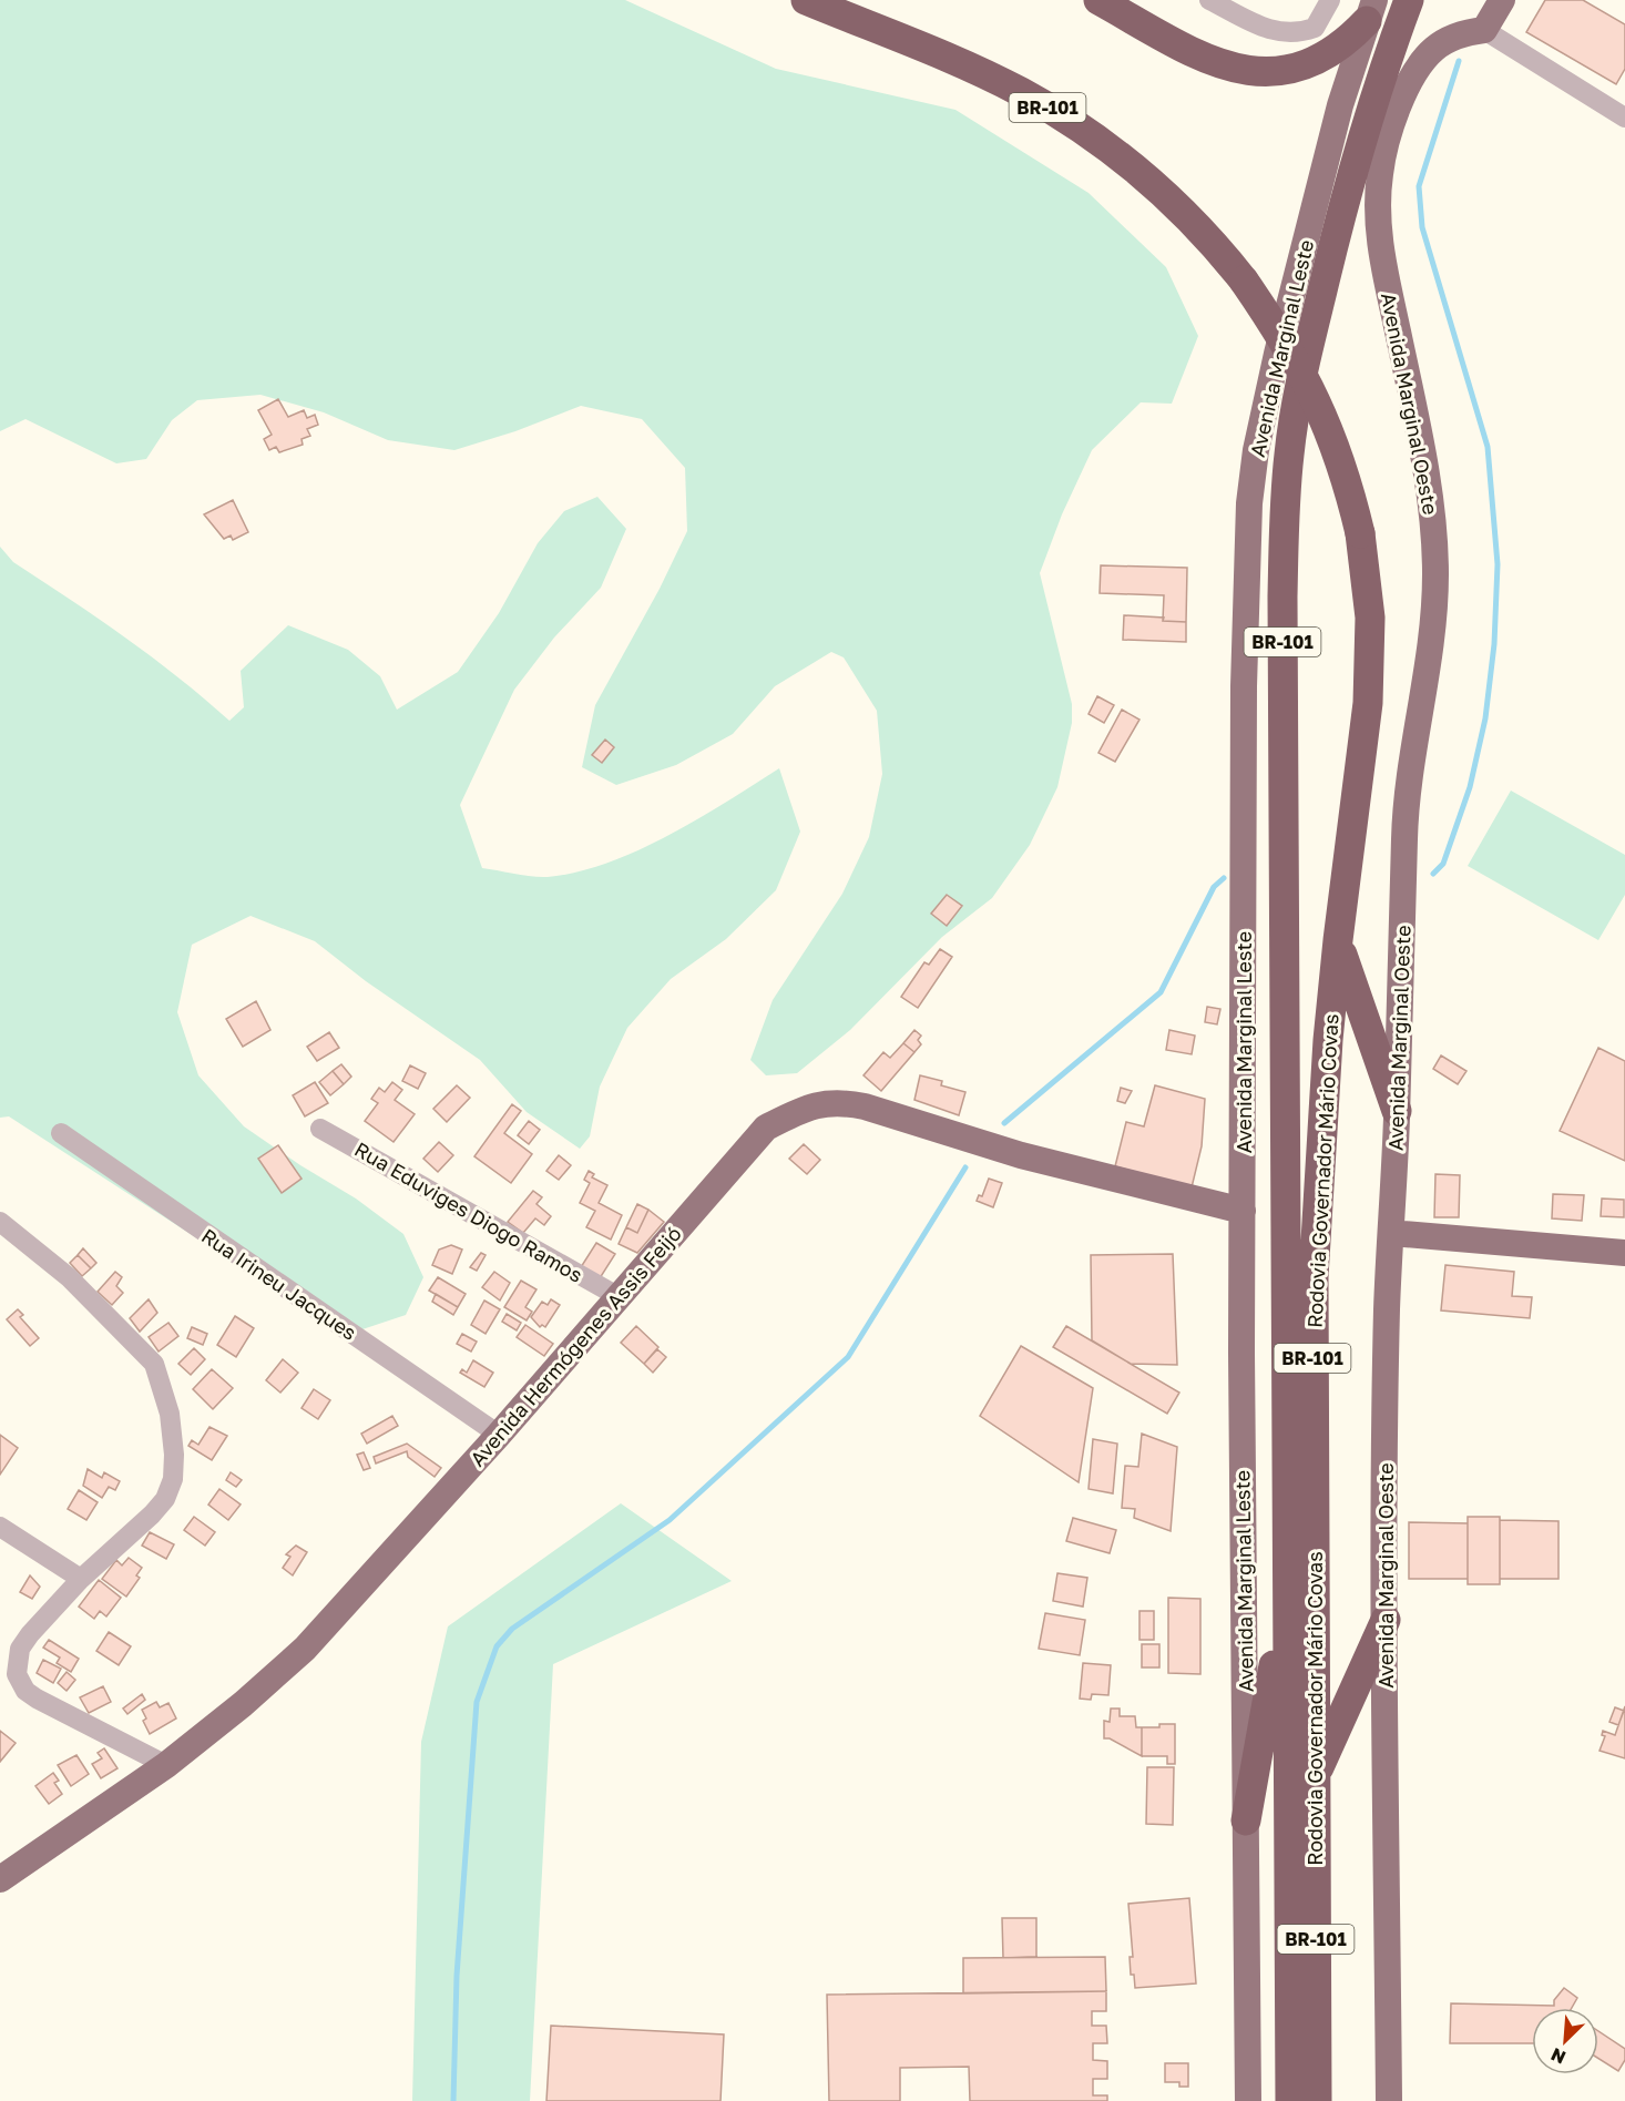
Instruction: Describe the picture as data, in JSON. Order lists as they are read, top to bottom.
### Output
{
  "streets": {
    "highway": ["BR-101", "Rodovia Governador Mário Covas"],
    "main road": ["Avenida Marginal Leste", "Avenida Marginal Oeste", "Avenida Hermógenes Assis Feijó"],
    "street": ["Rua Eduviges Diogo Ramos", "Rua Irineu Jacques"]
  },
  "crossings": [
    ["Avenida Marginal Leste", "Avenida Hermógenes Assis Feijó"],
    ["Rua Eduviges Diogo Ramos", "Avenida Hermógenes Assis Feijó"],
    ["Rua Irineu Jacques", "Avenida Hermógenes Assis Feijó"]
  ],
  "north": "bottom left"
}
